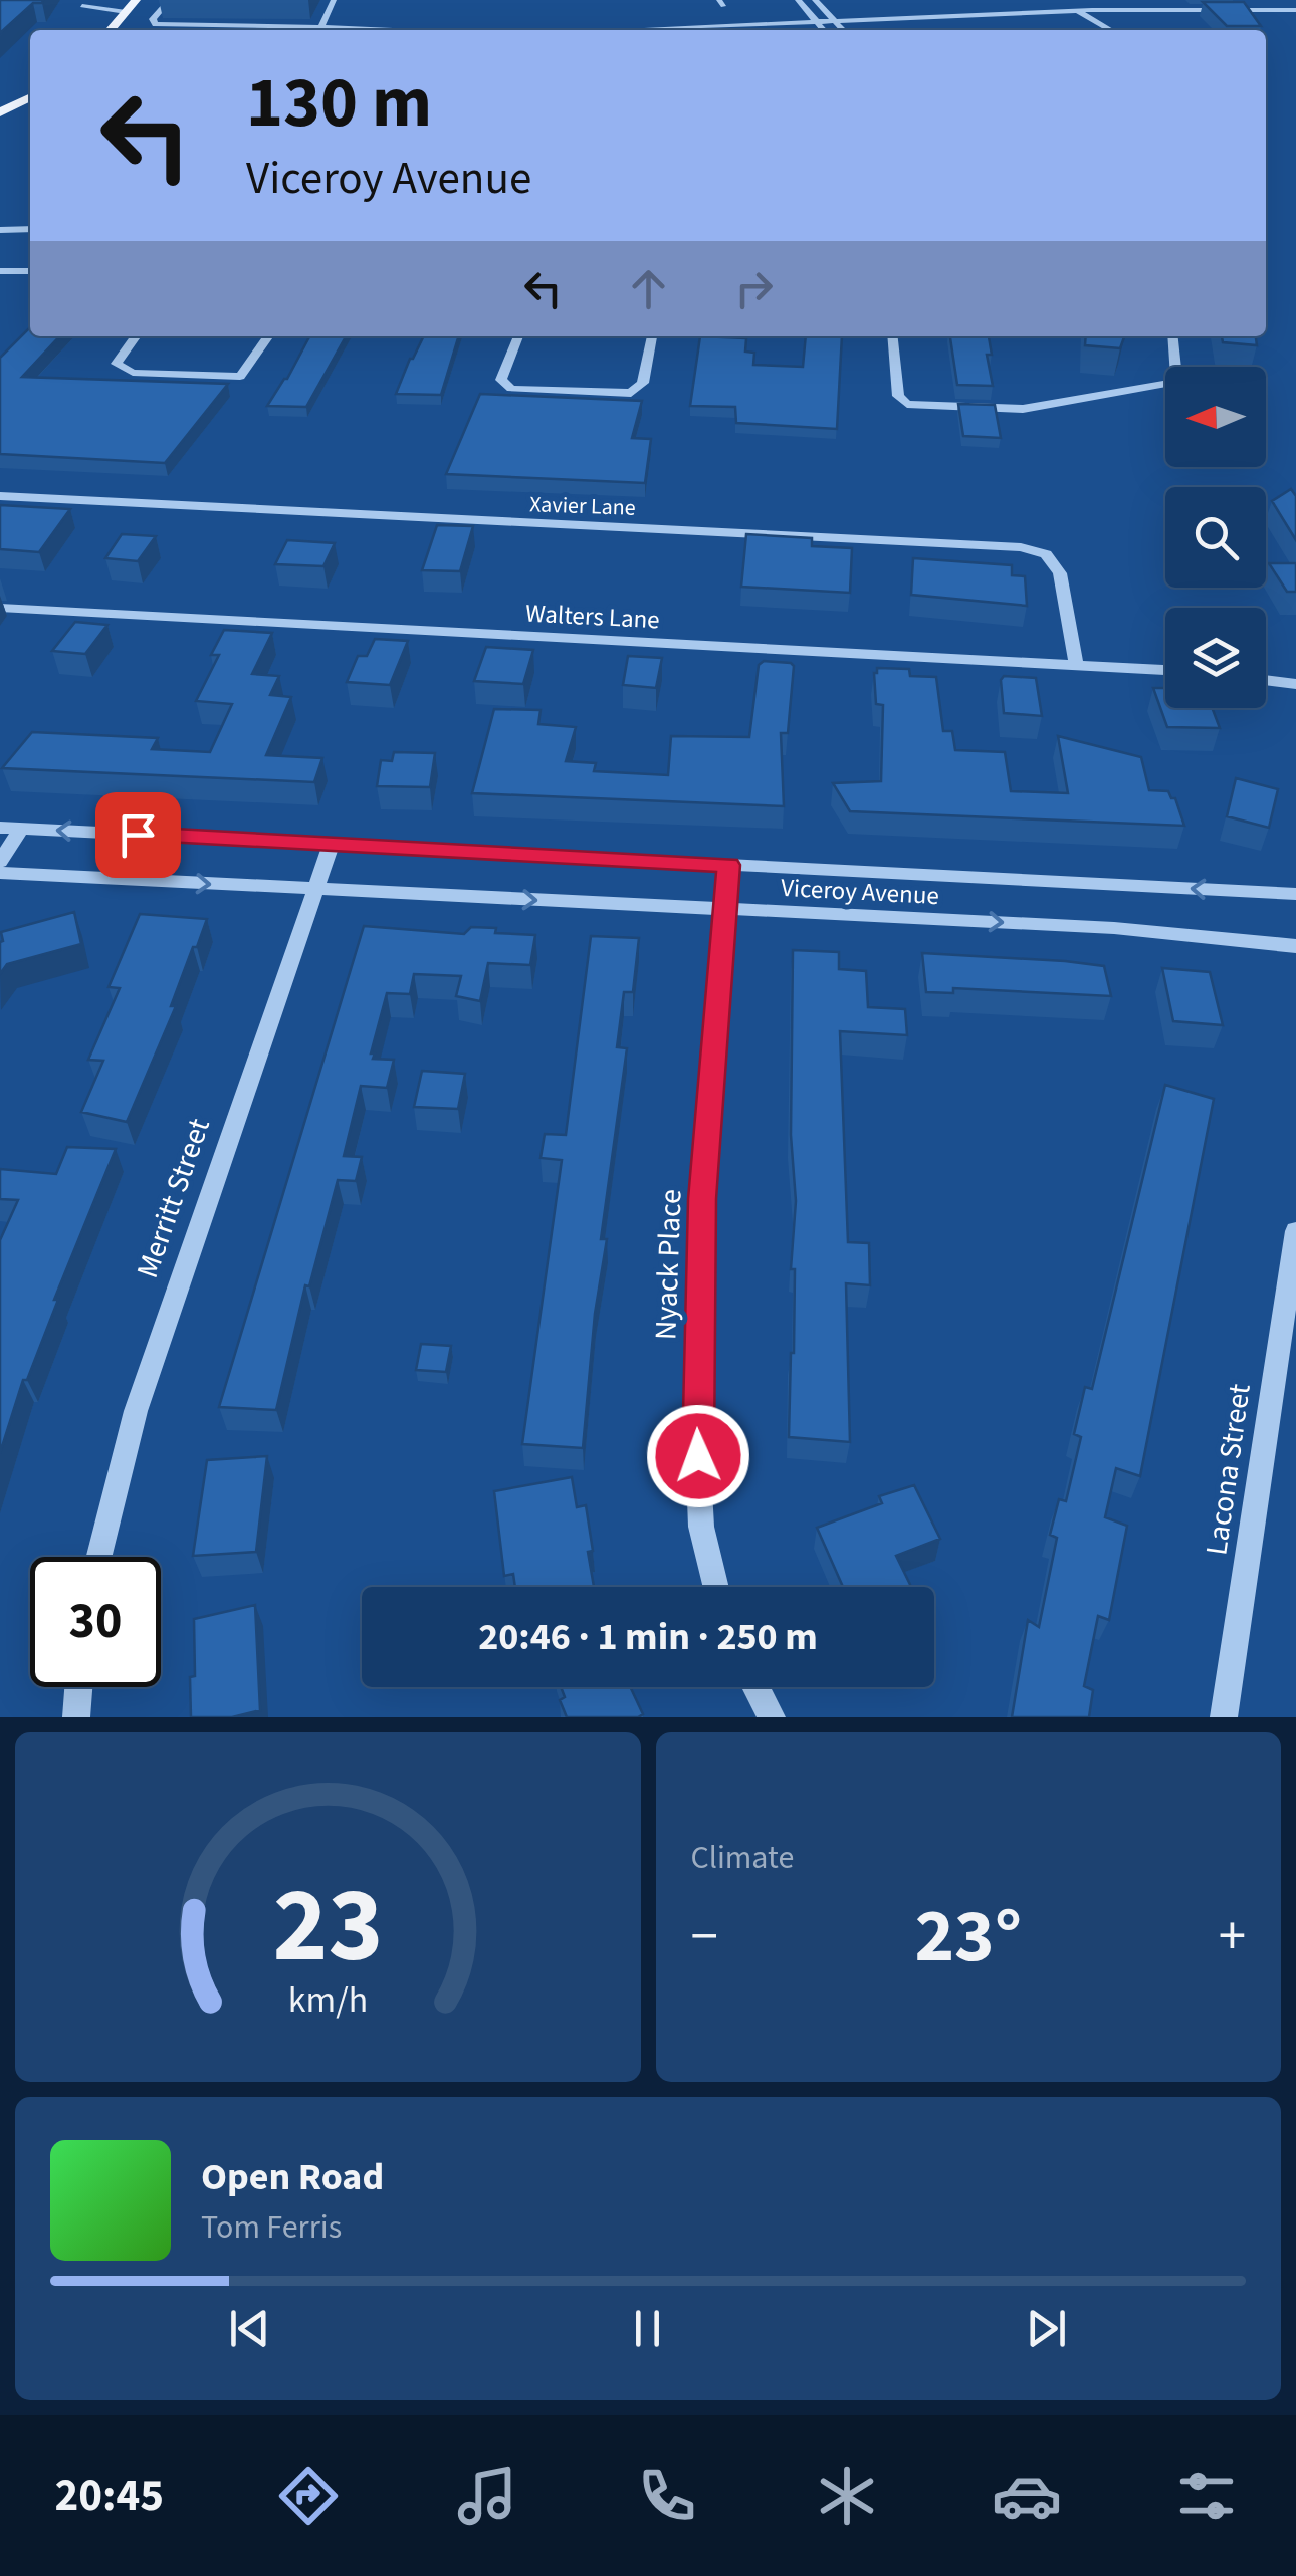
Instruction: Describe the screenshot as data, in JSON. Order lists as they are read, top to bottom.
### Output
{
  "streets": {
    "street": [
      "Xavier Lane",
      "Walters Lane",
      "Viceroy Avenue",
      "Merritt Street",
      "Nyack Place",
      "Lacona Street"
    ]
  },
  "crossings": [
    ["Xavier Lane", "Walters Lane"],
    ["Viceroy Avenue", "Merritt Street"],
    ["Viceroy Avenue", "Nyack Place"]
  ],
  "north": "left",
  "page": {
    "turn": ["130 m", "Viceroy Avenue"],
    "limit": "30",
    "trip": "20:46 · 1 min · 250 m",
    "tile": "Climate",
    "heat": ["−", "23°", "+"],
    "song": ["Open Road", "Tom Ferris"],
    "tabs": "20:45",
    "gauge": ["23", "km/h"]
  }
}
